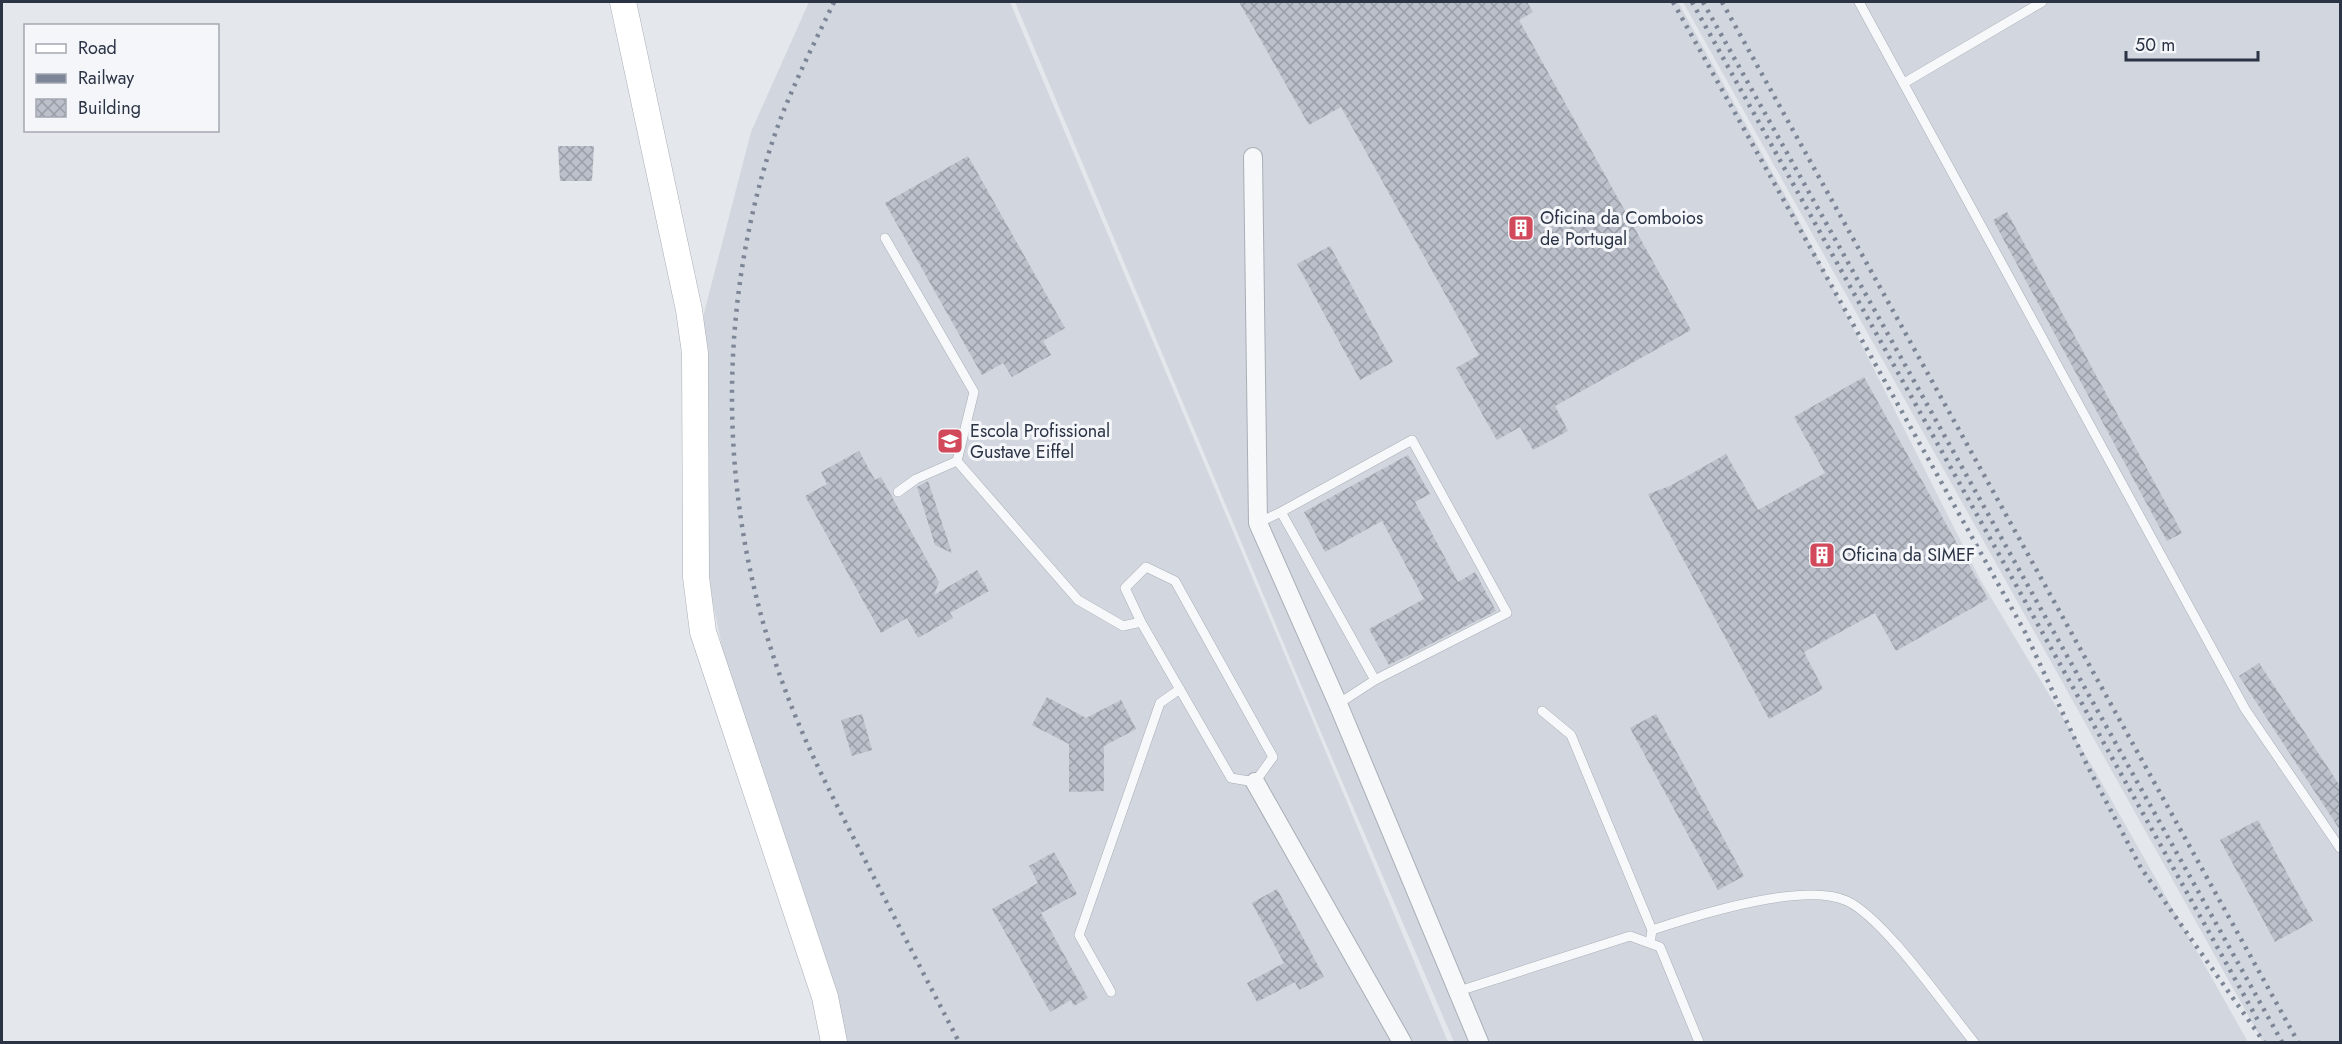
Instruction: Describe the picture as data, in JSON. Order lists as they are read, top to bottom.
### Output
{
  "places": {
    "building": ["Oficina da Comboios de Portugal", "Oficina da SIMEF"],
    "school or university": ["Escola Profissional Gustave Eiffel"]
  },
  "legend": ["Road", "Railway", "Building"],
  "scale_bar": "50 m"
}
